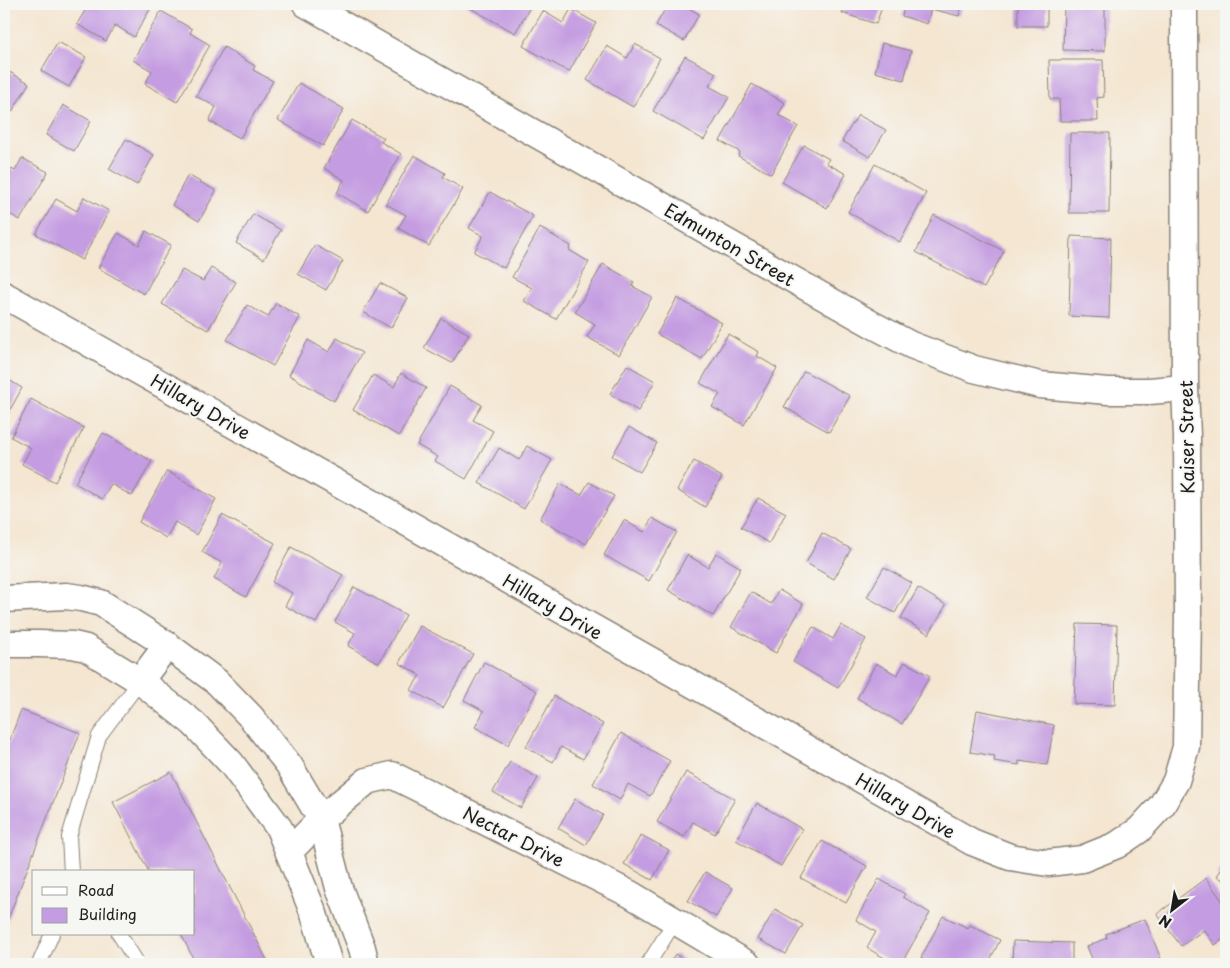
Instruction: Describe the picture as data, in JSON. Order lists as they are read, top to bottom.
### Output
{
  "streets": {
    "street": [
      "Edmunton Street",
      "Hillary Drive",
      "Kaiser Street",
      "Nectar Drive"
    ]
  },
  "crossings": [
    ["Edmunton Street", "Kaiser Street"],
    ["Hillary Drive", "Kaiser Street"]
  ],
  "legend": ["Road", "Building"],
  "north": "bottom left"
}
